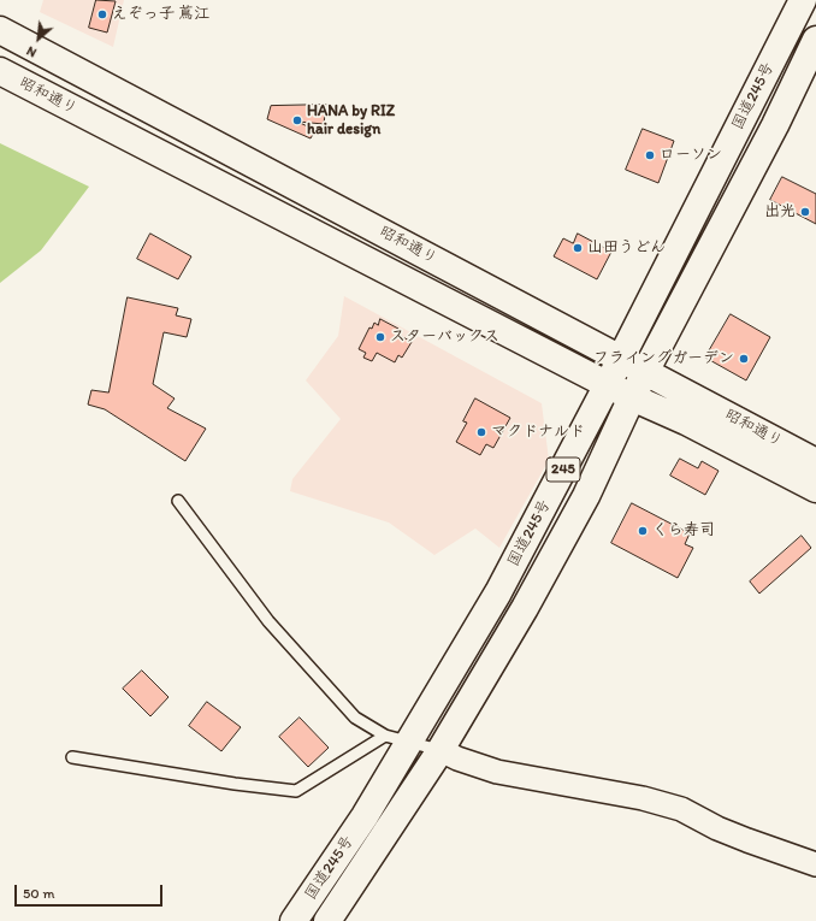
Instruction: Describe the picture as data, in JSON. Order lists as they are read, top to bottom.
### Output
{
  "streets": {
    "main road": ["昭和通り", "国道245号", "245"]
  },
  "crossings": [
    ["昭和通り", "国道245号"]
  ],
  "places": [
    "えぞっ子 蔦江",
    "HANA by RIZ hair design",
    "ローソン",
    "出光",
    "山田うどん",
    "スターバックス",
    "フライングガーデン",
    "マクドナルド",
    "くら寿司"
  ],
  "scale_bar": "50 m",
  "north": "bottom left"
}
